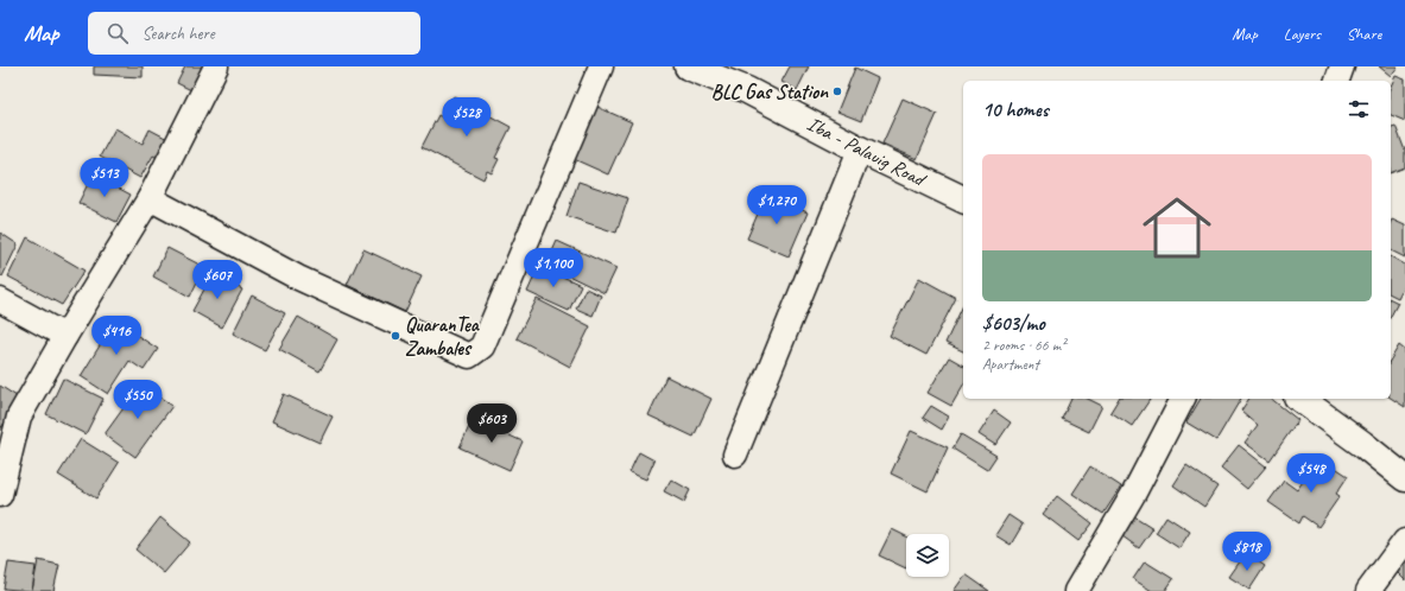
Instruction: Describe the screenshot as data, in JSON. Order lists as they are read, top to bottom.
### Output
{
  "streets": {
    "main road": ["Iba - Palauig Road"]
  },
  "places": ["BLC Gas Station", "QuaranTea Zambales"],
  "page": {
    "header": "Map",
    "search": "Search here",
    "nav": ["Map", "Layers", "Share"],
    "heading": "10 homes",
    "price": [
      "$528",
      "$513",
      "$1,270",
      "$1,100",
      "$607",
      "$416",
      "$550",
      "$603",
      "$548",
      "$818"
    ],
    "list": [
      {
        "name": "$603/mo",
        "note": "2 rooms · 66 m² · Apartment"
      }
    ]
  }
}
